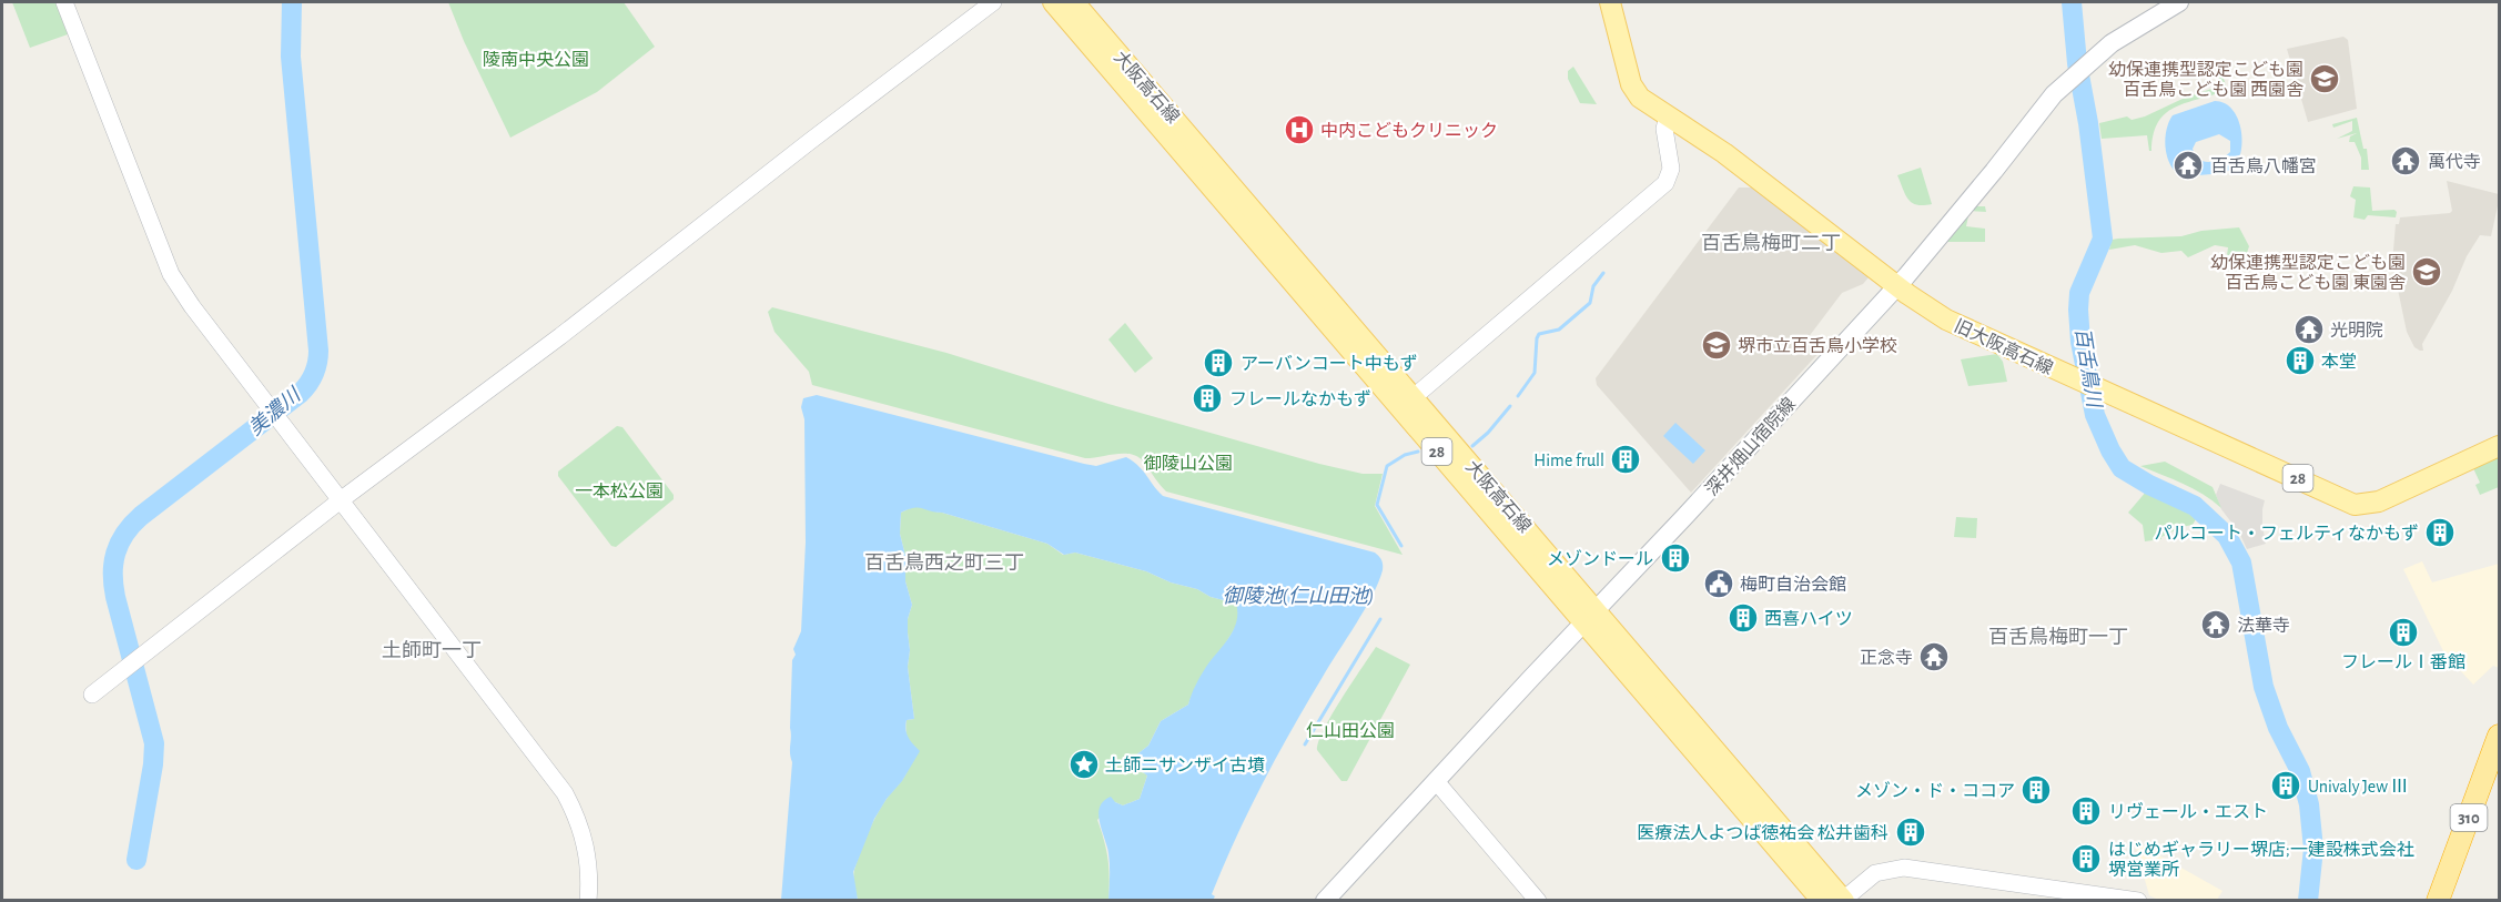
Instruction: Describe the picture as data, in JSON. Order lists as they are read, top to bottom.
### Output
{
  "streets": {
    "highway": ["310"],
    "main road": [
      "大阪高石線",
      "旧大阪高石線",
      "深井畑山宿院線",
      "28"
    ]
  },
  "crossings": [
    ["大阪高石線", "深井畑山宿院線"],
    ["旧大阪高石線", "深井畑山宿院線"]
  ],
  "districts": [
    "百舌鳥梅町二丁",
    "百舌鳥西之町三丁",
    "百舌鳥梅町一丁",
    "土師町一丁"
  ],
  "water": ["百舌鳥川", "美濃川", "御陵池(仁山田池)"],
  "parks": [
    "陵南中央公園",
    "御陵山公園",
    "一本松公園",
    "仁山田公園"
  ],
  "places": {
    "school or university": ["幼保連携型認定こども園 百舌鳥こども園 西園舎", "幼保連携型認定こども園 百舌鳥こども園 東園舎", "堺市立百舌鳥小学校"],
    "hospital": ["中内こどもクリニック"],
    "temple": [
      "萬代寺",
      "百舌鳥八幡宮",
      "光明院",
      "法華寺",
      "正念寺"
    ],
    "building": [
      "本堂",
      "アーバンコート中もず",
      "フレールなかもず",
      "Hime frull",
      "パルコート・フェルティなかもず",
      "メゾンドール",
      "西喜ハイツ",
      "フレールⅠ番館",
      "Univaly Jew Ⅲ",
      "メゾン・ド・ココア",
      "リヴェール・エスト",
      "医療法人よつば徳祐会 松井歯科",
      "はじめギャラリー堺店;一建設株式会社 堺営業所"
    ],
    "public building": ["梅町自治会館"],
    "place": ["土師ニサンザイ古墳"]
  }
}
